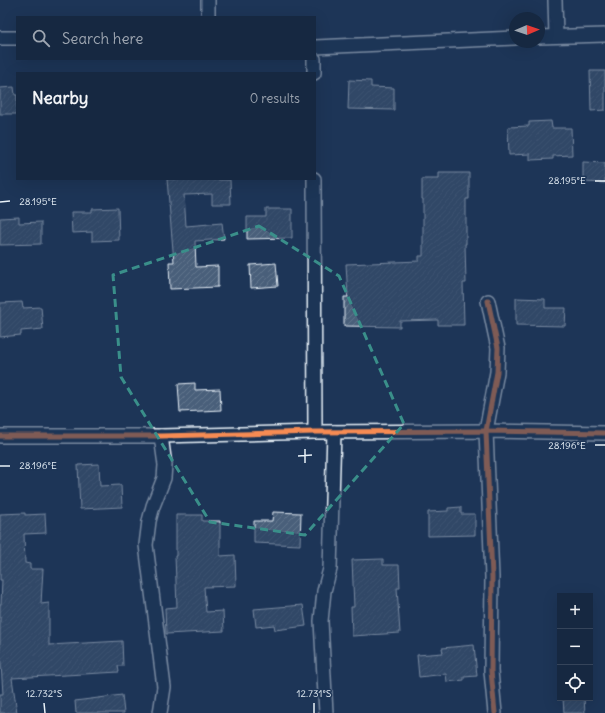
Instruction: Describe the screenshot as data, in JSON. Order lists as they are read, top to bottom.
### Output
{
  "north": "right",
  "page": {
    "search": "Search here",
    "heading": ["Nearby", "0 results"],
    "map_buttons": ["+", "−"]
  },
  "coordinates": [
    "28.195°E",
    "28.196°E",
    "12.732°S",
    "12.731°S"
  ]
}
